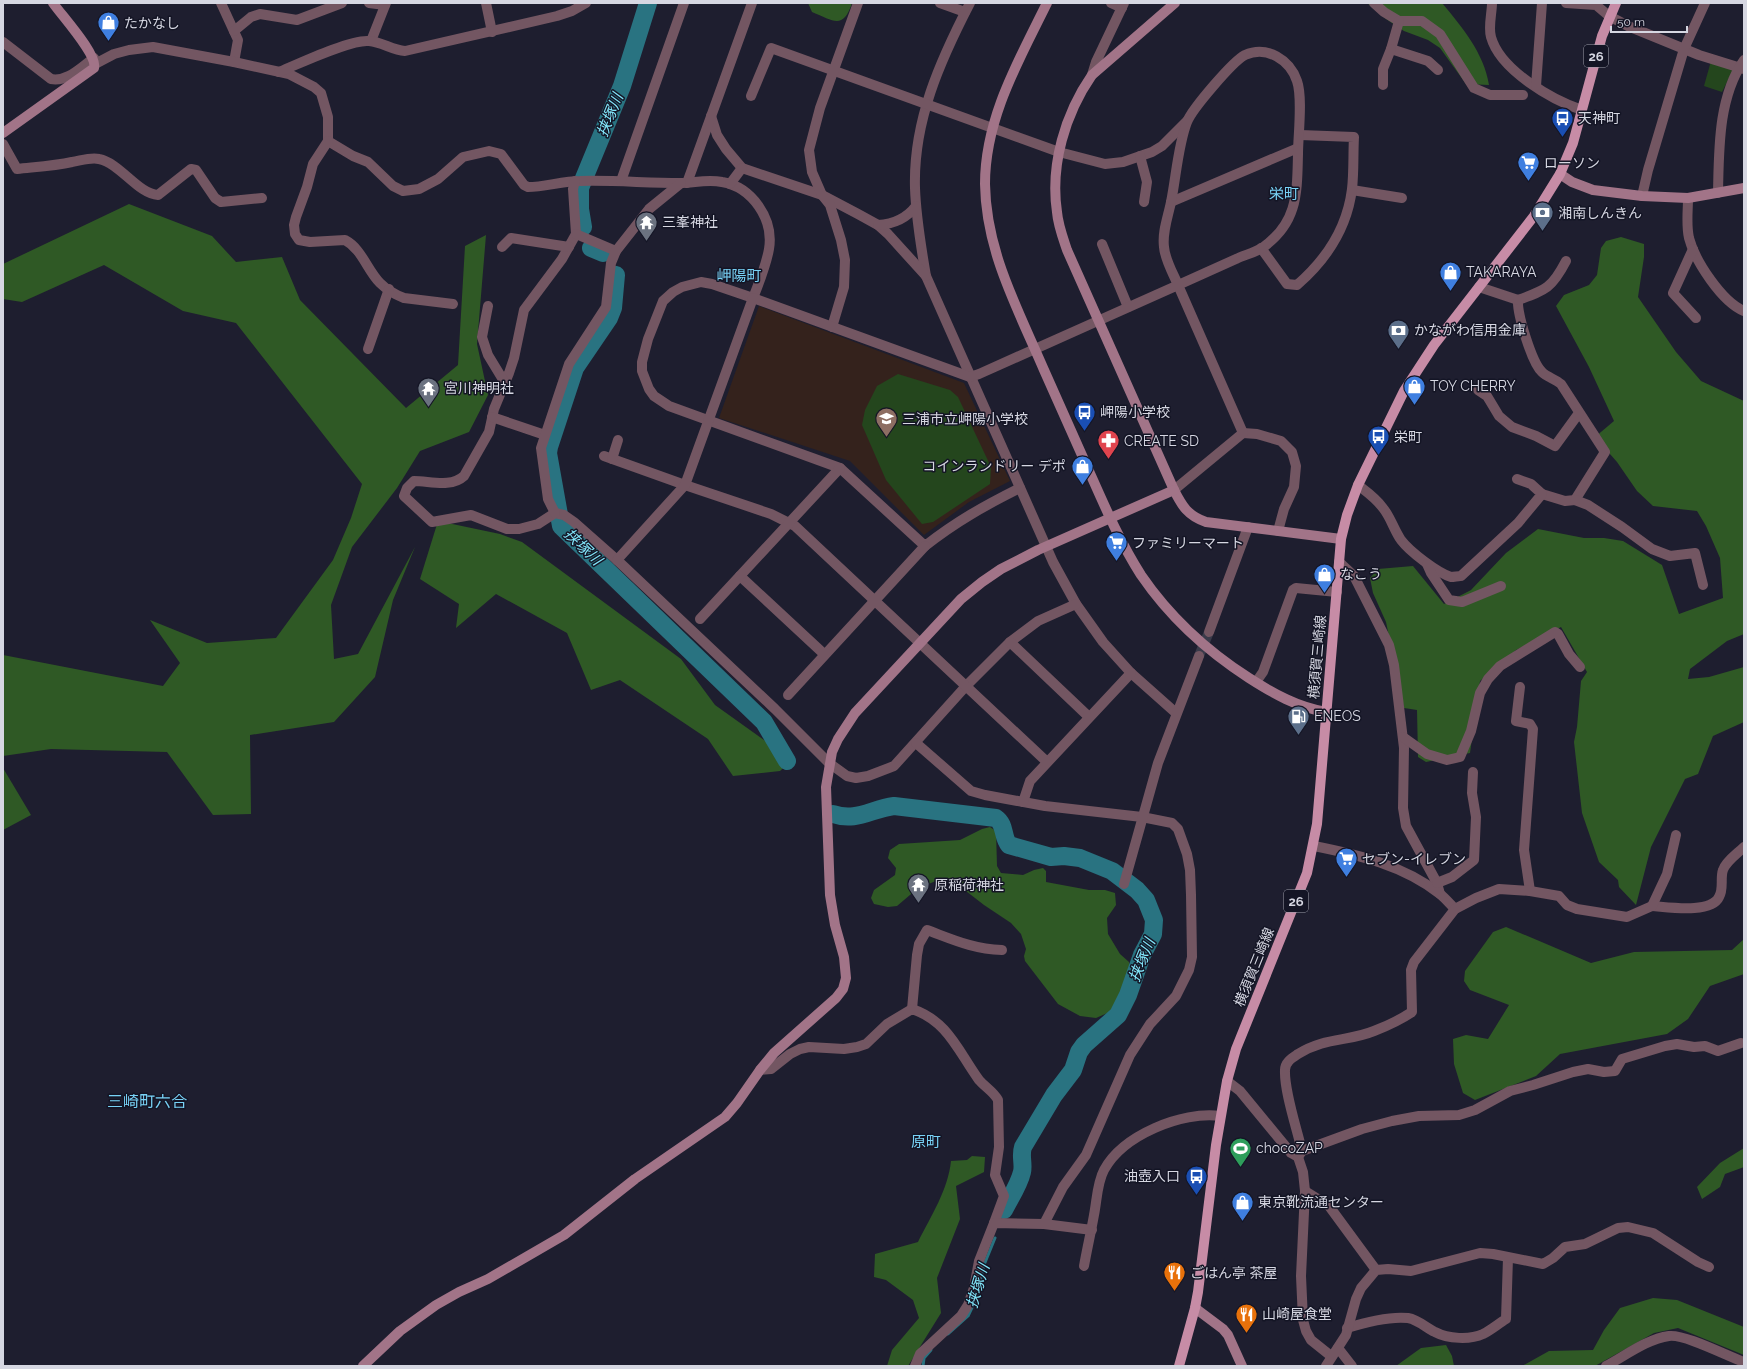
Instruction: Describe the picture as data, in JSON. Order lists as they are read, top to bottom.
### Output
{
  "streets": {
    "main road": ["26", "横須賀三崎線"]
  },
  "districts": [
    "栄町",
    "岬陽町",
    "三崎町六合",
    "原町"
  ],
  "water": ["挟塚川"],
  "places": {
    "shop": [
      "たかなし",
      "TAKARAYA",
      "TOY CHERRY",
      "コインランドリー デポ",
      "なこう",
      "東京靴流通センター"
    ],
    "bus stop": [
      "天神町",
      "岬陽小学校",
      "栄町",
      "油壺入口"
    ],
    "supermarket": ["ローソン", "ファミリーマート", "セブン-イレブン"],
    "bank": ["湘南しんきん", "かながわ信用金庫"],
    "temple": ["三峯神社", "宮川神明社", "原稲荷神社"],
    "school or university": ["三浦市立岬陽小学校"],
    "pharmacy": ["CREATE SD"],
    "fuel station": ["ENEOS"],
    "sports": ["chocoZAP"],
    "restaurant": ["ごはん亭 茶屋", "山崎屋食堂"]
  },
  "scale_bar": "50 m"
}
